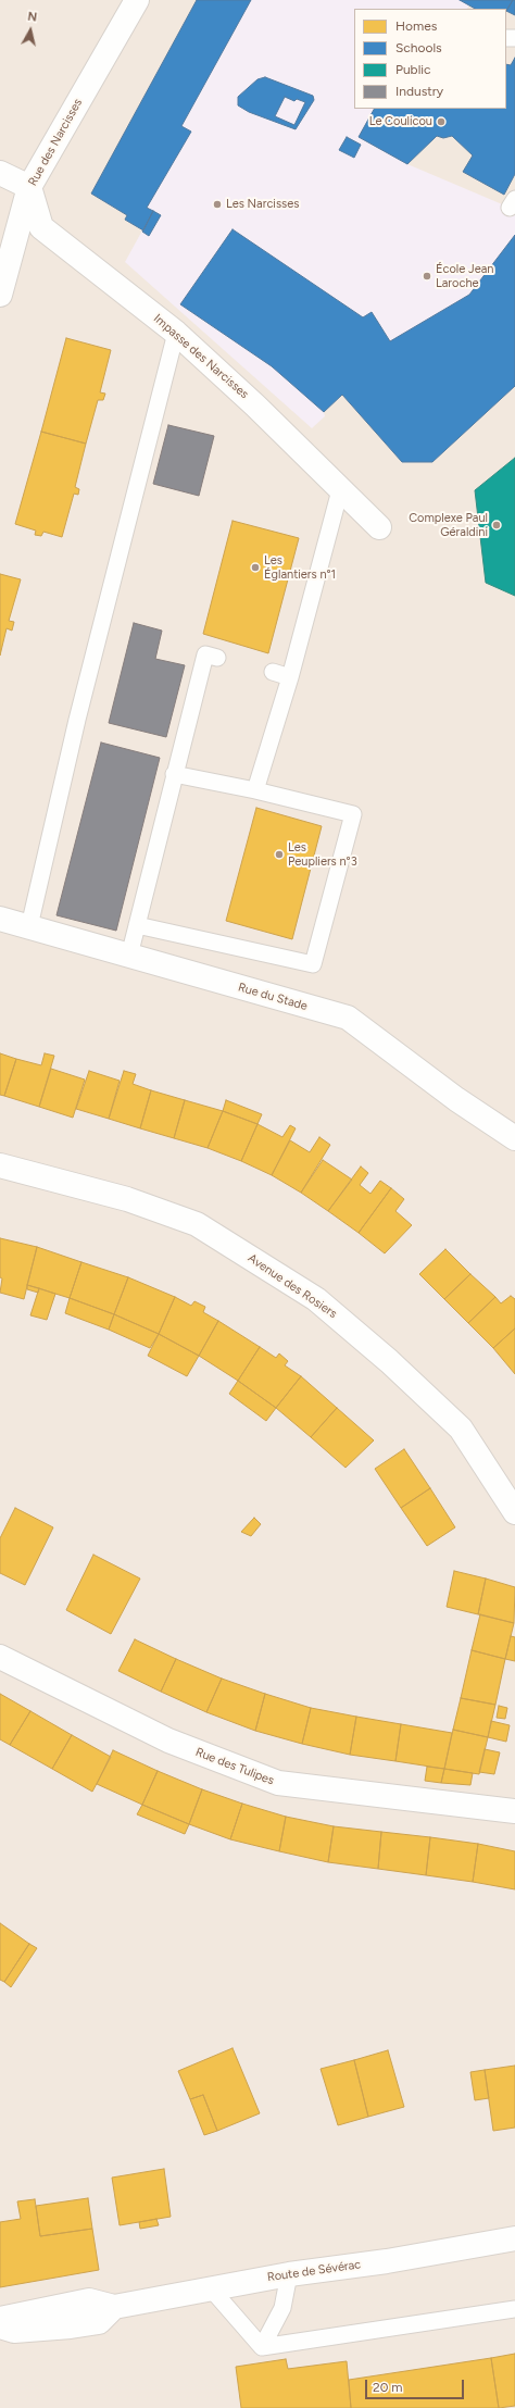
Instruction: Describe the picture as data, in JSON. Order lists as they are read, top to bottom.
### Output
{
  "streets": {
    "street": [
      "Rue des Narcisses",
      "Impasse des Narcisses",
      "Rue du Stade",
      "Avenue des Rosiers",
      "Rue des Tulipes",
      "Route de Sévérac"
    ]
  },
  "crossings": [
    ["Rue des Narcisses", "Impasse des Narcisses"]
  ],
  "places": [
    "Le Coulicou",
    "Les Narcisses",
    "École Jean Laroche",
    "Complexe Paul Géraldini",
    "Les Églantiers n°1",
    "Les Peupliers n°3"
  ],
  "legend": [
    "Homes",
    "Schools",
    "Public",
    "Industry"
  ],
  "scale_bar": "20 m",
  "north": "top"
}
